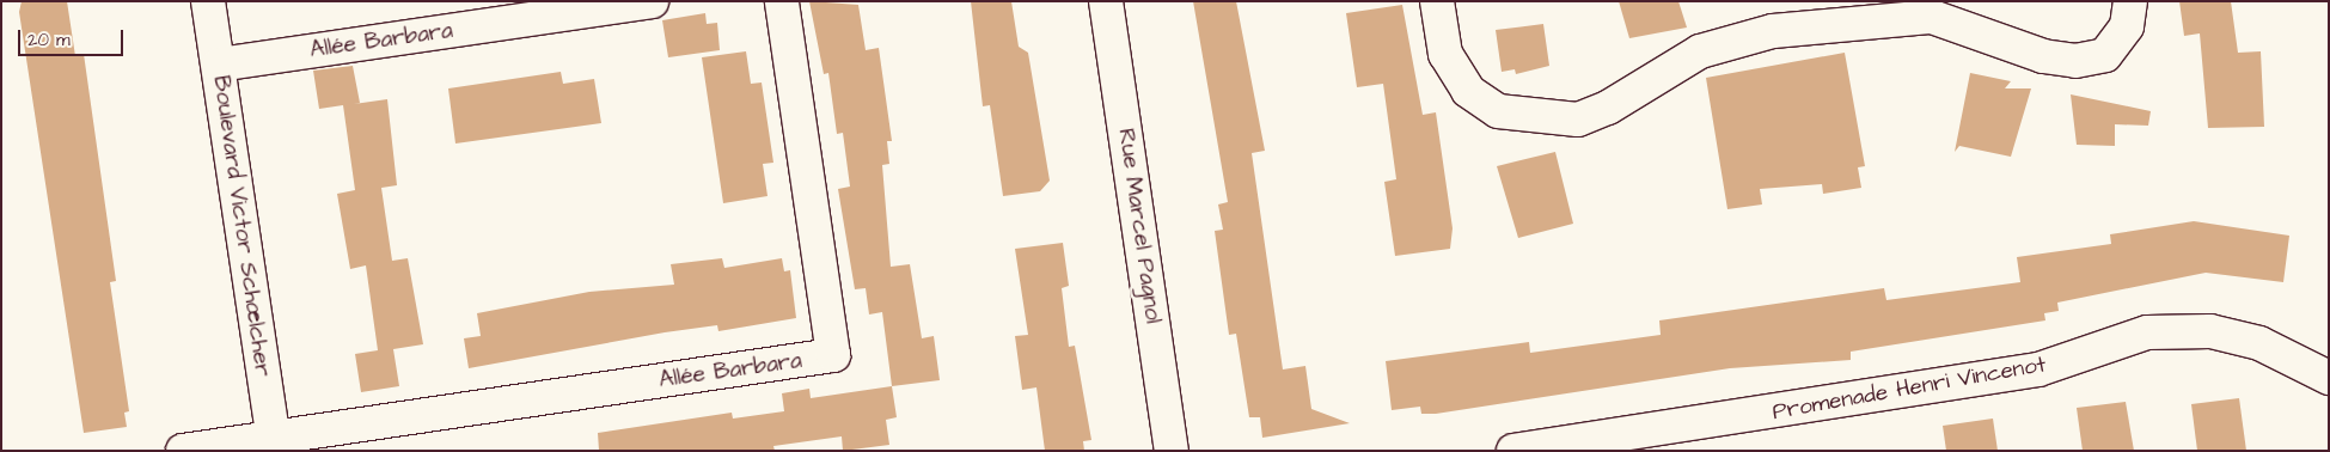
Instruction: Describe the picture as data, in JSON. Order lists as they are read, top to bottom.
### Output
{
  "streets": {
    "street": [
      "Allée Barbara",
      "Boulevard Victor Schœlcher",
      "Rue Marcel Pagnol",
      "Promenade Henri Vincenot"
    ]
  },
  "crossings": [
    ["Allée Barbara", "Boulevard Victor Schœlcher"]
  ],
  "scale_bar": "20 m"
}
